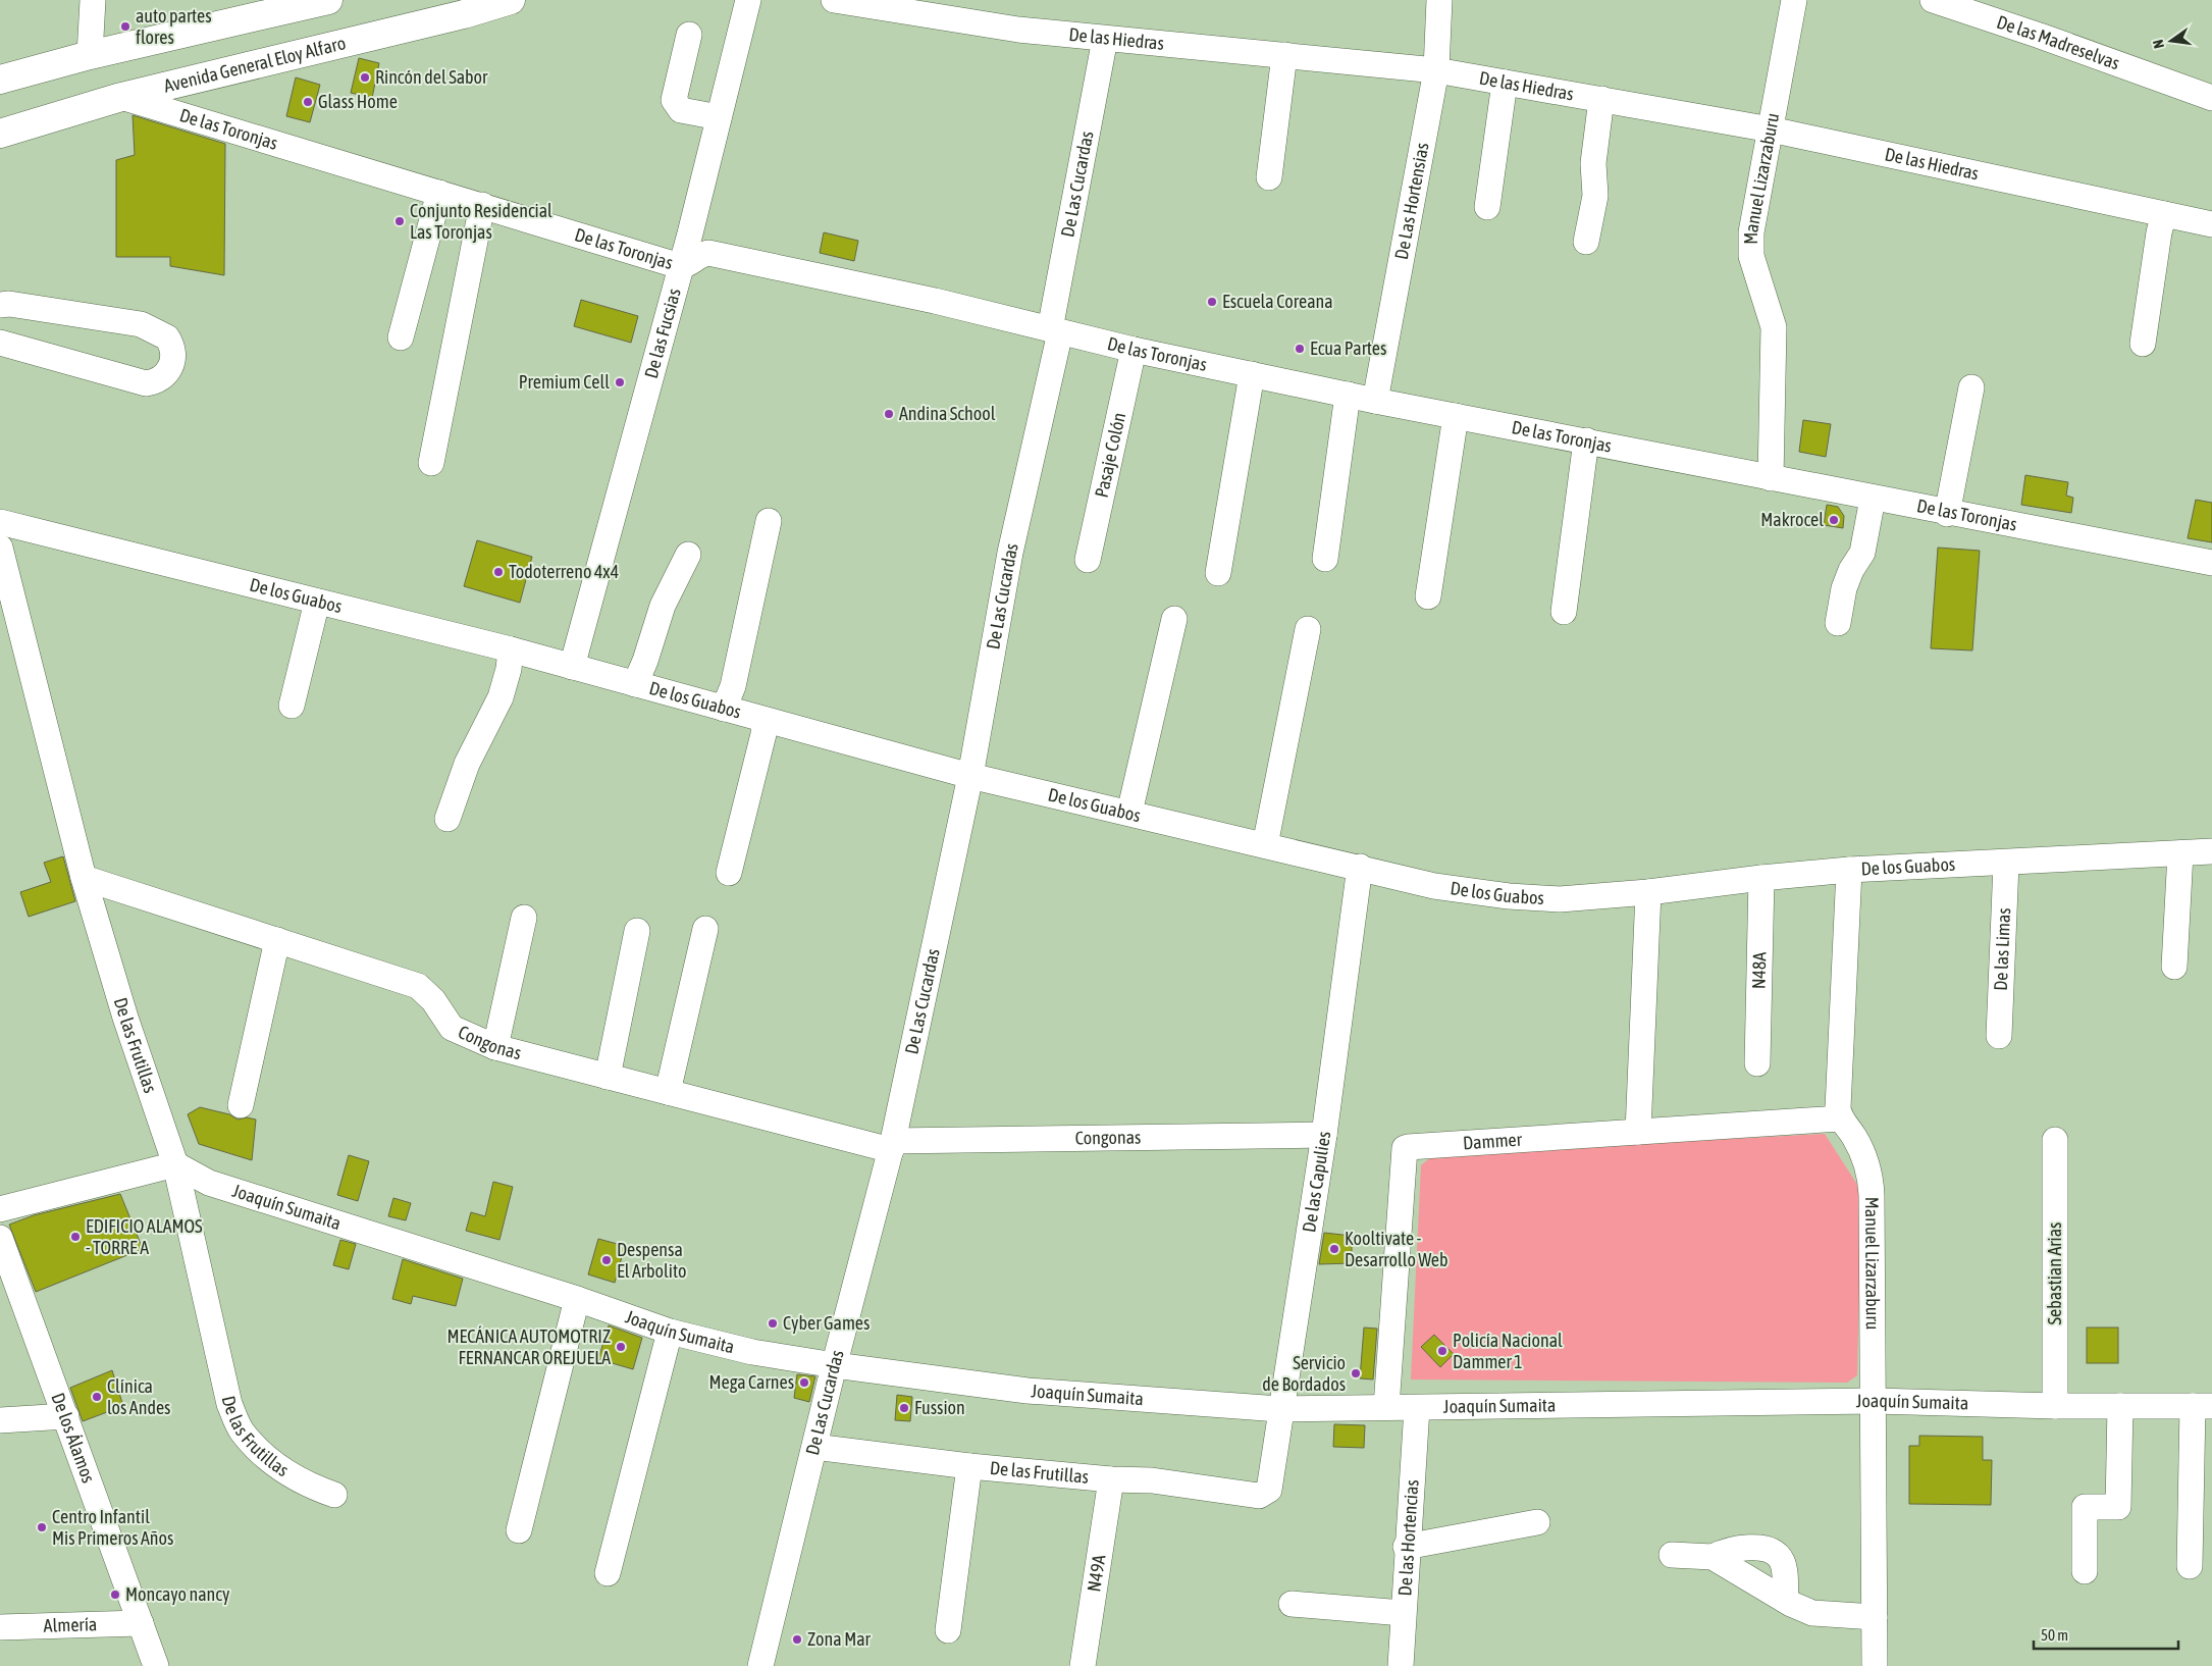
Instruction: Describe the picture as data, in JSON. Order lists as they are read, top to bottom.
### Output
{
  "streets": {
    "main road": ["Avenida General Eloy Alfaro"],
    "street": [
      "De las Hiedras",
      "De las Madreselvas",
      "De las Toronjas",
      "Manuel Lizarzaburu",
      "De Las Cucardas",
      "De Las Hortensias",
      "De las Fucsias",
      "Pasaje Colón",
      "De los Guabos",
      "De las Limas",
      "N48A",
      "Congonas",
      "De las Frutillas",
      "Dammer",
      "De las Capulies",
      "Joaquín Sumaita",
      "Sebastian Arias",
      "De los Álamos",
      "De las Hortencias",
      "N49A",
      "Almería"
    ]
  },
  "crossings": [
    ["De las Hiedras", "Manuel Lizarzaburu"],
    ["De las Hiedras", "De Las Cucardas"],
    ["De las Hiedras", "De Las Hortensias"],
    ["Avenida General Eloy Alfaro", "De las Toronjas"],
    ["De las Toronjas", "Manuel Lizarzaburu"],
    ["De las Toronjas", "De Las Cucardas"],
    ["De las Toronjas", "De Las Hortensias"],
    ["De las Toronjas", "De las Fucsias"],
    ["De las Toronjas", "Pasaje Colón"],
    ["Manuel Lizarzaburu", "Dammer"],
    ["Manuel Lizarzaburu", "Joaquín Sumaita"],
    ["De Las Cucardas", "De los Guabos"],
    ["De Las Cucardas", "Congonas"],
    ["De Las Cucardas", "De las Frutillas"],
    ["De Las Cucardas", "Joaquín Sumaita"],
    ["De las Fucsias", "De los Guabos"],
    ["De los Guabos", "De las Limas"],
    ["De los Guabos", "N48A"],
    ["De los Guabos", "De las Capulies"],
    ["Congonas", "De las Frutillas"],
    ["Congonas", "De las Capulies"],
    ["De las Frutillas", "De las Capulies"],
    ["De las Frutillas", "Joaquín Sumaita"],
    ["De las Frutillas", "N49A"],
    ["Dammer", "Joaquín Sumaita"],
    ["De las Capulies", "Joaquín Sumaita"],
    ["Joaquín Sumaita", "Sebastian Arias"],
    ["Joaquín Sumaita", "De las Hortencias"],
    ["De los Álamos", "Almería"]
  ],
  "places": [
    "auto partes flores",
    "Rincón del Sabor",
    "Glass Home",
    "Conjunto Residencial Las Toronjas",
    "Escuela Coreana",
    "Ecua Partes",
    "Premium Cell",
    "Andina School",
    "Makrocel",
    "Todoterreno 4x4",
    "EDIFICIO ALAMOS - TORRE A",
    "Kooltivate - Desarrollo Web",
    "Despensa El Arbolito",
    "Cyber Games",
    "MECÁNICA AUTOMOTRIZ FERNANCAR OREJUELA",
    "Policía Nacional Dammer 1",
    "Servicio de Bordados",
    "Mega Carnes",
    "Clínica los Andes",
    "Fussion",
    "Centro Infantil Mis Primeros Años",
    "Moncayo nancy",
    "Zona Mar"
  ],
  "scale_bar": "50 m",
  "north": "left"
}
